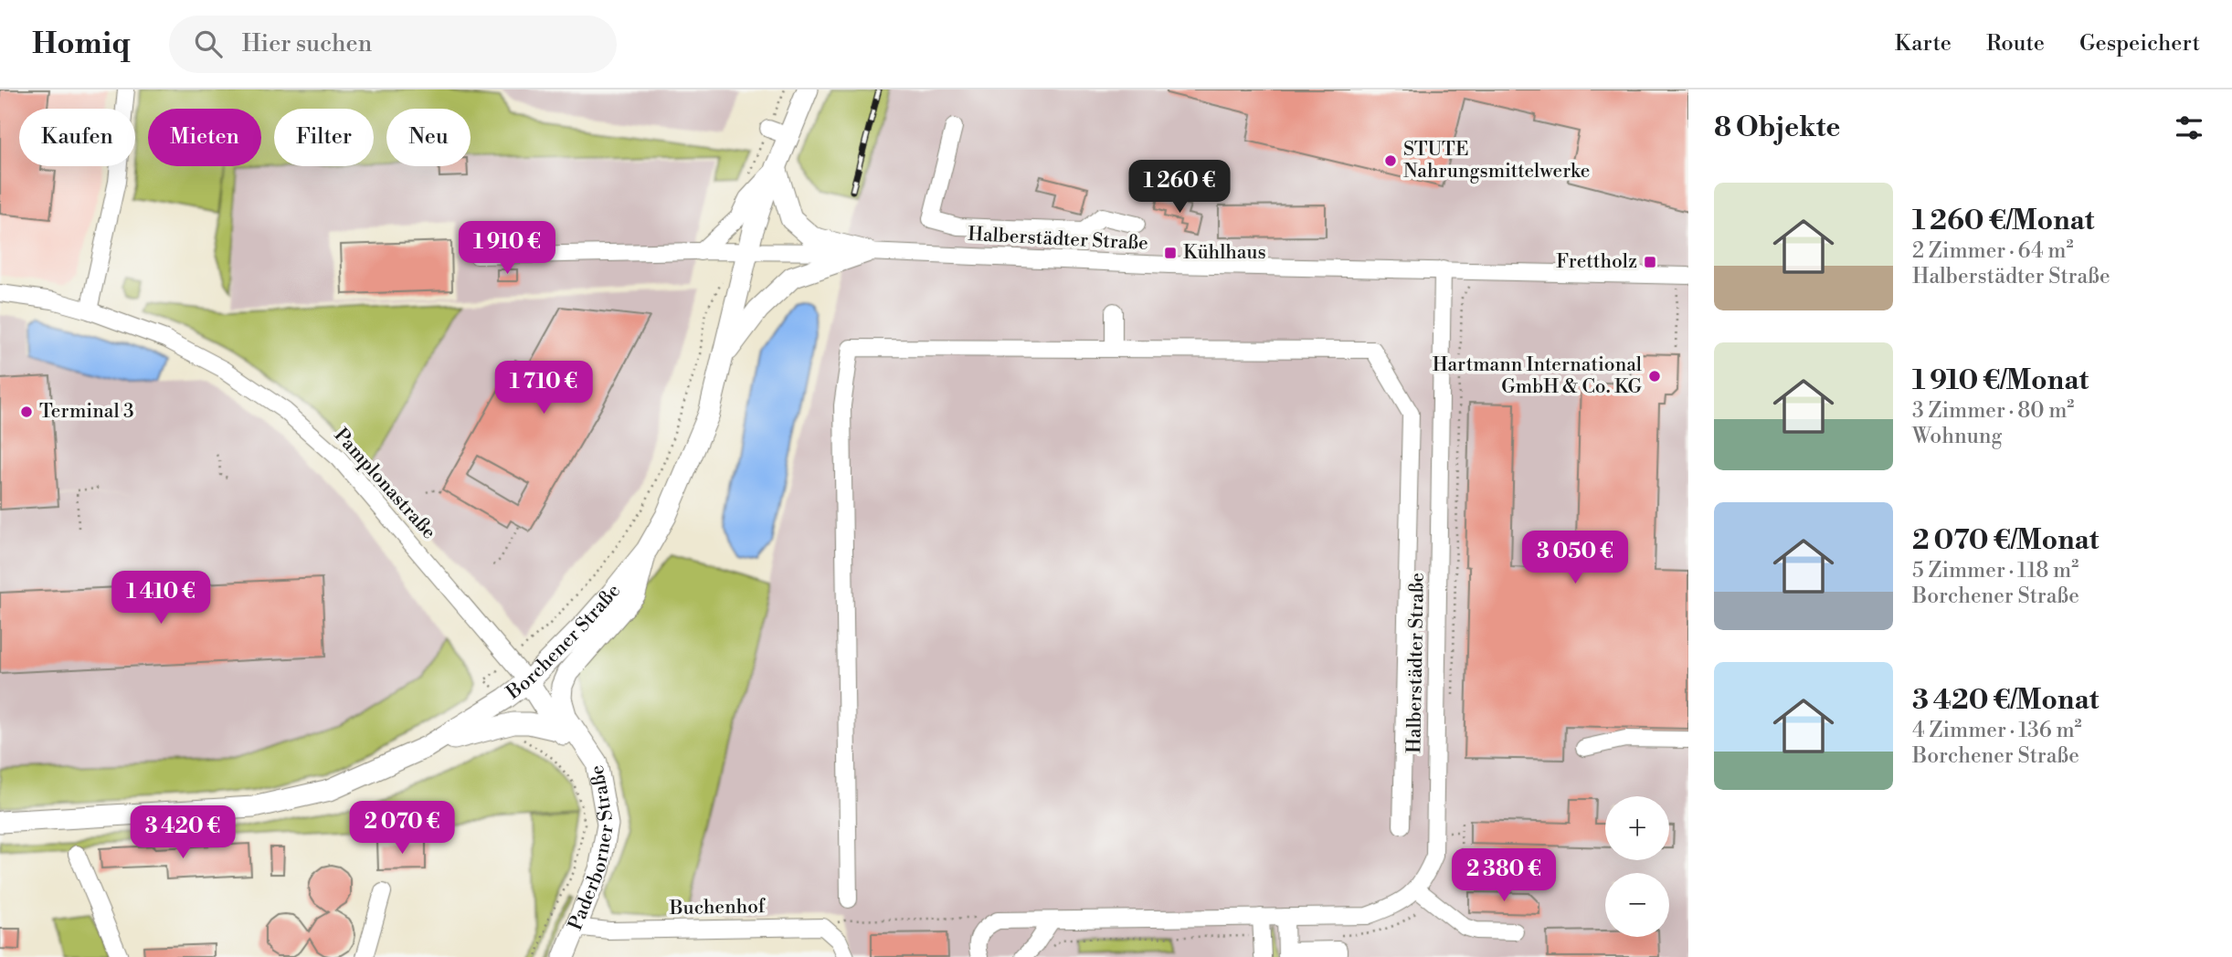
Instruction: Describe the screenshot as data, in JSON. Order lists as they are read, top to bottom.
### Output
{
  "streets": {
    "main road": ["Borchener Straße", "Paderborner Straße"],
    "street": ["Halberstädter Straße", "Pamplonastraße", "Buchenhof"]
  },
  "crossings": [
    ["Halberstädter Straße", "Borchener Straße"],
    ["Pamplonastraße", "Borchener Straße"],
    ["Pamplonastraße", "Paderborner Straße"],
    ["Borchener Straße", "Paderborner Straße"],
    ["Paderborner Straße", "Buchenhof"]
  ],
  "places": {
    "other": ["STUTE Nahrungsmittelwerke", "Hartmann International GmbH & Co. KG", "Terminal 3"],
    "transit": ["Kühlhaus", "Frettholz"]
  },
  "page": {
    "header": "Homiq",
    "search": "Hier suchen",
    "nav": ["Karte", "Route", "Gespeichert"],
    "heading": "8 Objekte",
    "chip": [
      "Kaufen",
      "Mieten",
      "Filter",
      "Neu"
    ],
    "price": [
      "1 260 €",
      "1 910 €",
      "1 710 €",
      "3 050 €",
      "1 410 €",
      "2 070 €",
      "3 420 €",
      "2 380 €"
    ],
    "list": [
      {
        "name": "1 260 €/Monat",
        "note": "2 Zimmer · 64 m² · Halberstädter Straße"
      },
      {
        "name": "1 910 €/Monat",
        "note": "3 Zimmer · 80 m² · Wohnung"
      },
      {
        "name": "2 070 €/Monat",
        "note": "5 Zimmer · 118 m² · Borchener Straße"
      },
      {
        "name": "3 420 €/Monat",
        "note": "4 Zimmer · 136 m² · Borchener Straße"
      }
    ],
    "map_buttons": ["+", "−"]
  }
}
